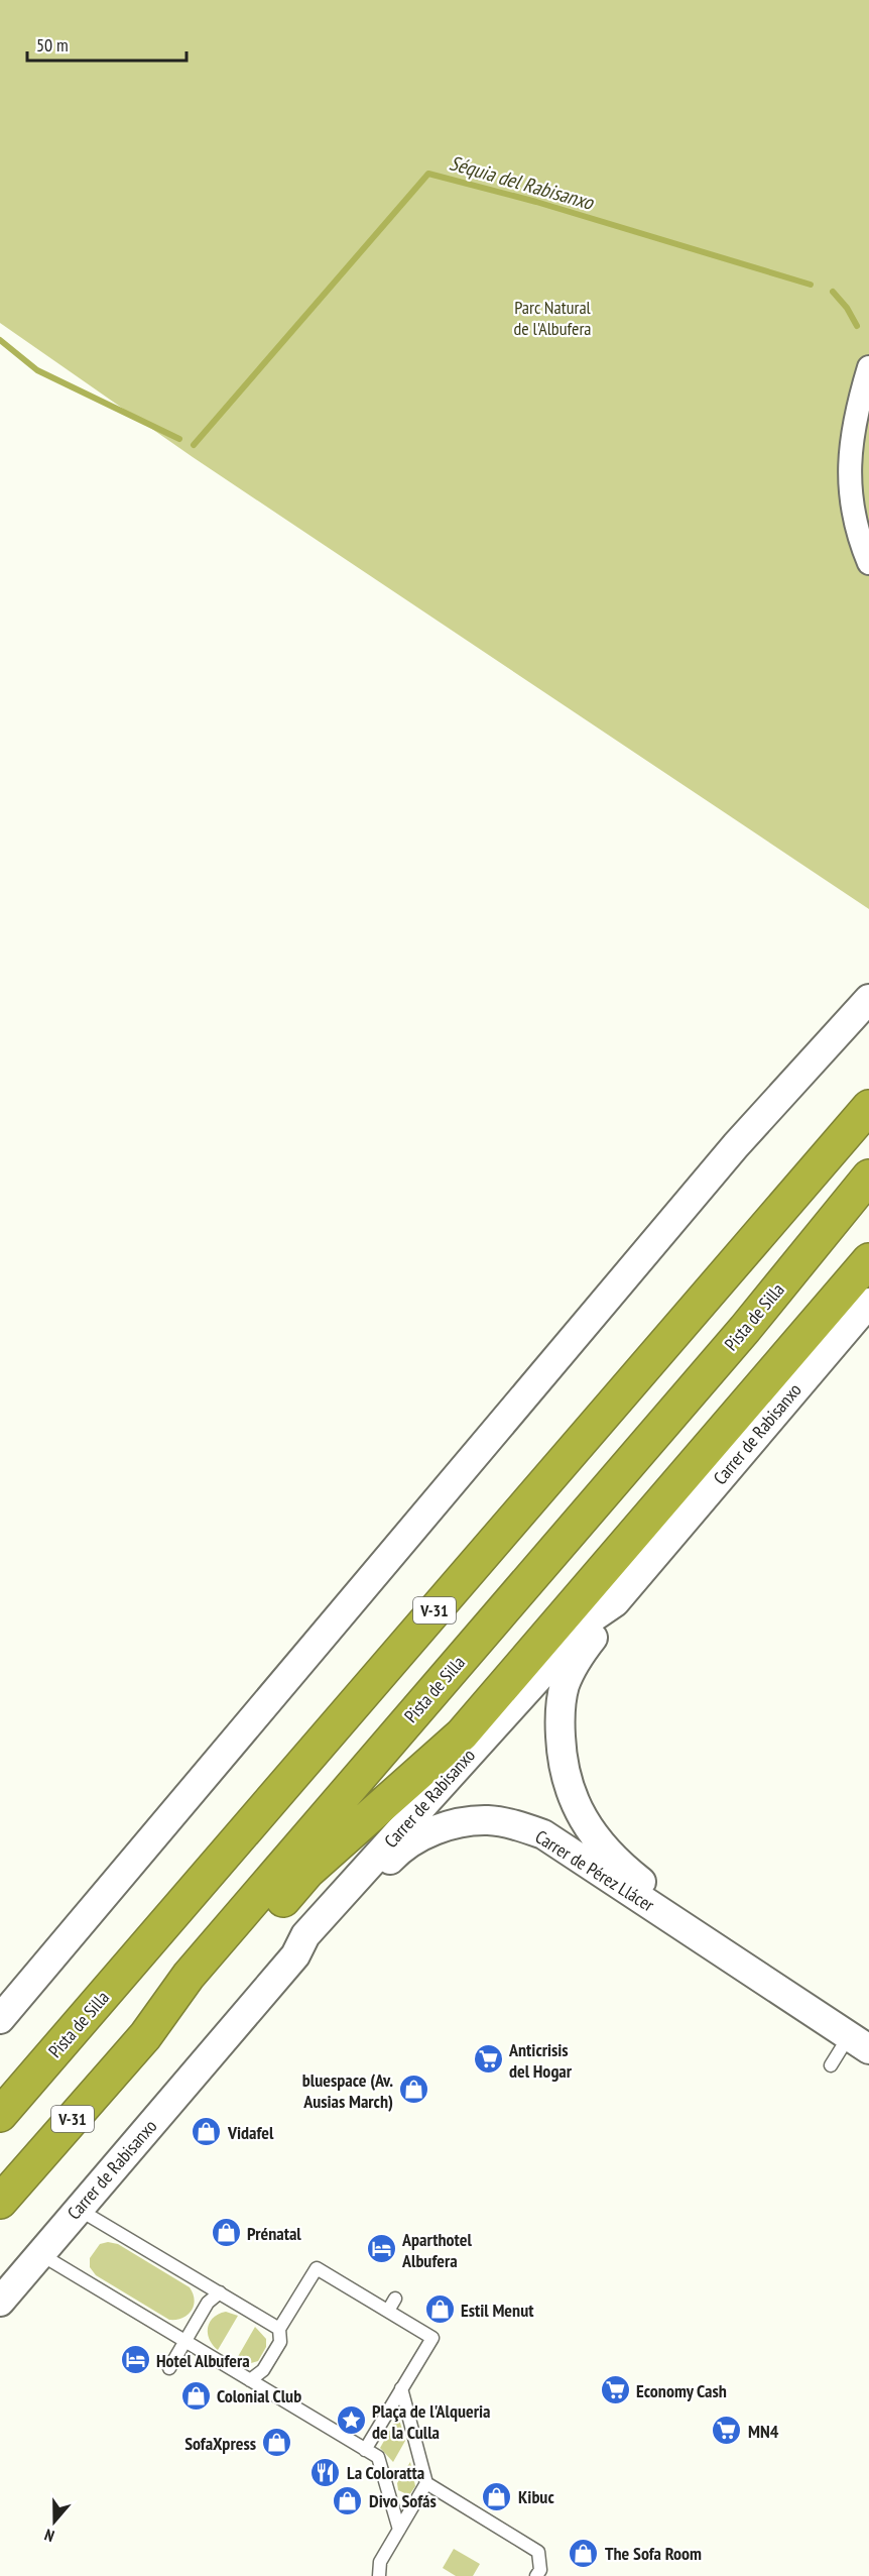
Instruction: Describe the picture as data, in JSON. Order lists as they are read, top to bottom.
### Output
{
  "streets": {
    "highway": ["Pista de Silla", "V-31"],
    "street": ["Carrer de Rabisanxo", "Carrer de Pérez Llácer"]
  },
  "crossings": [
    ["Carrer de Rabisanxo", "Carrer de Pérez Llácer"]
  ],
  "water": ["Séquia del Rabisanxo"],
  "parks": ["Parc Natural de l'Albufera"],
  "places": {
    "supermarket": ["Anticrisis del Hogar", "Economy Cash", "MN4"],
    "shop": [
      "bluespace (Av. Ausias March)",
      "Vidafel",
      "Prénatal",
      "Estil Menut",
      "Colonial Club",
      "SofaXpress",
      "Kibuc",
      "Divo Sofás",
      "The Sofa Room"
    ],
    "hotel": ["Aparthotel Albufera", "Hotel Albufera"],
    "place": ["Plaça de l'Alqueria de la Culla"],
    "restaurant": ["La Coloratta"]
  },
  "scale_bar": "50 m",
  "north": "bottom"
}
